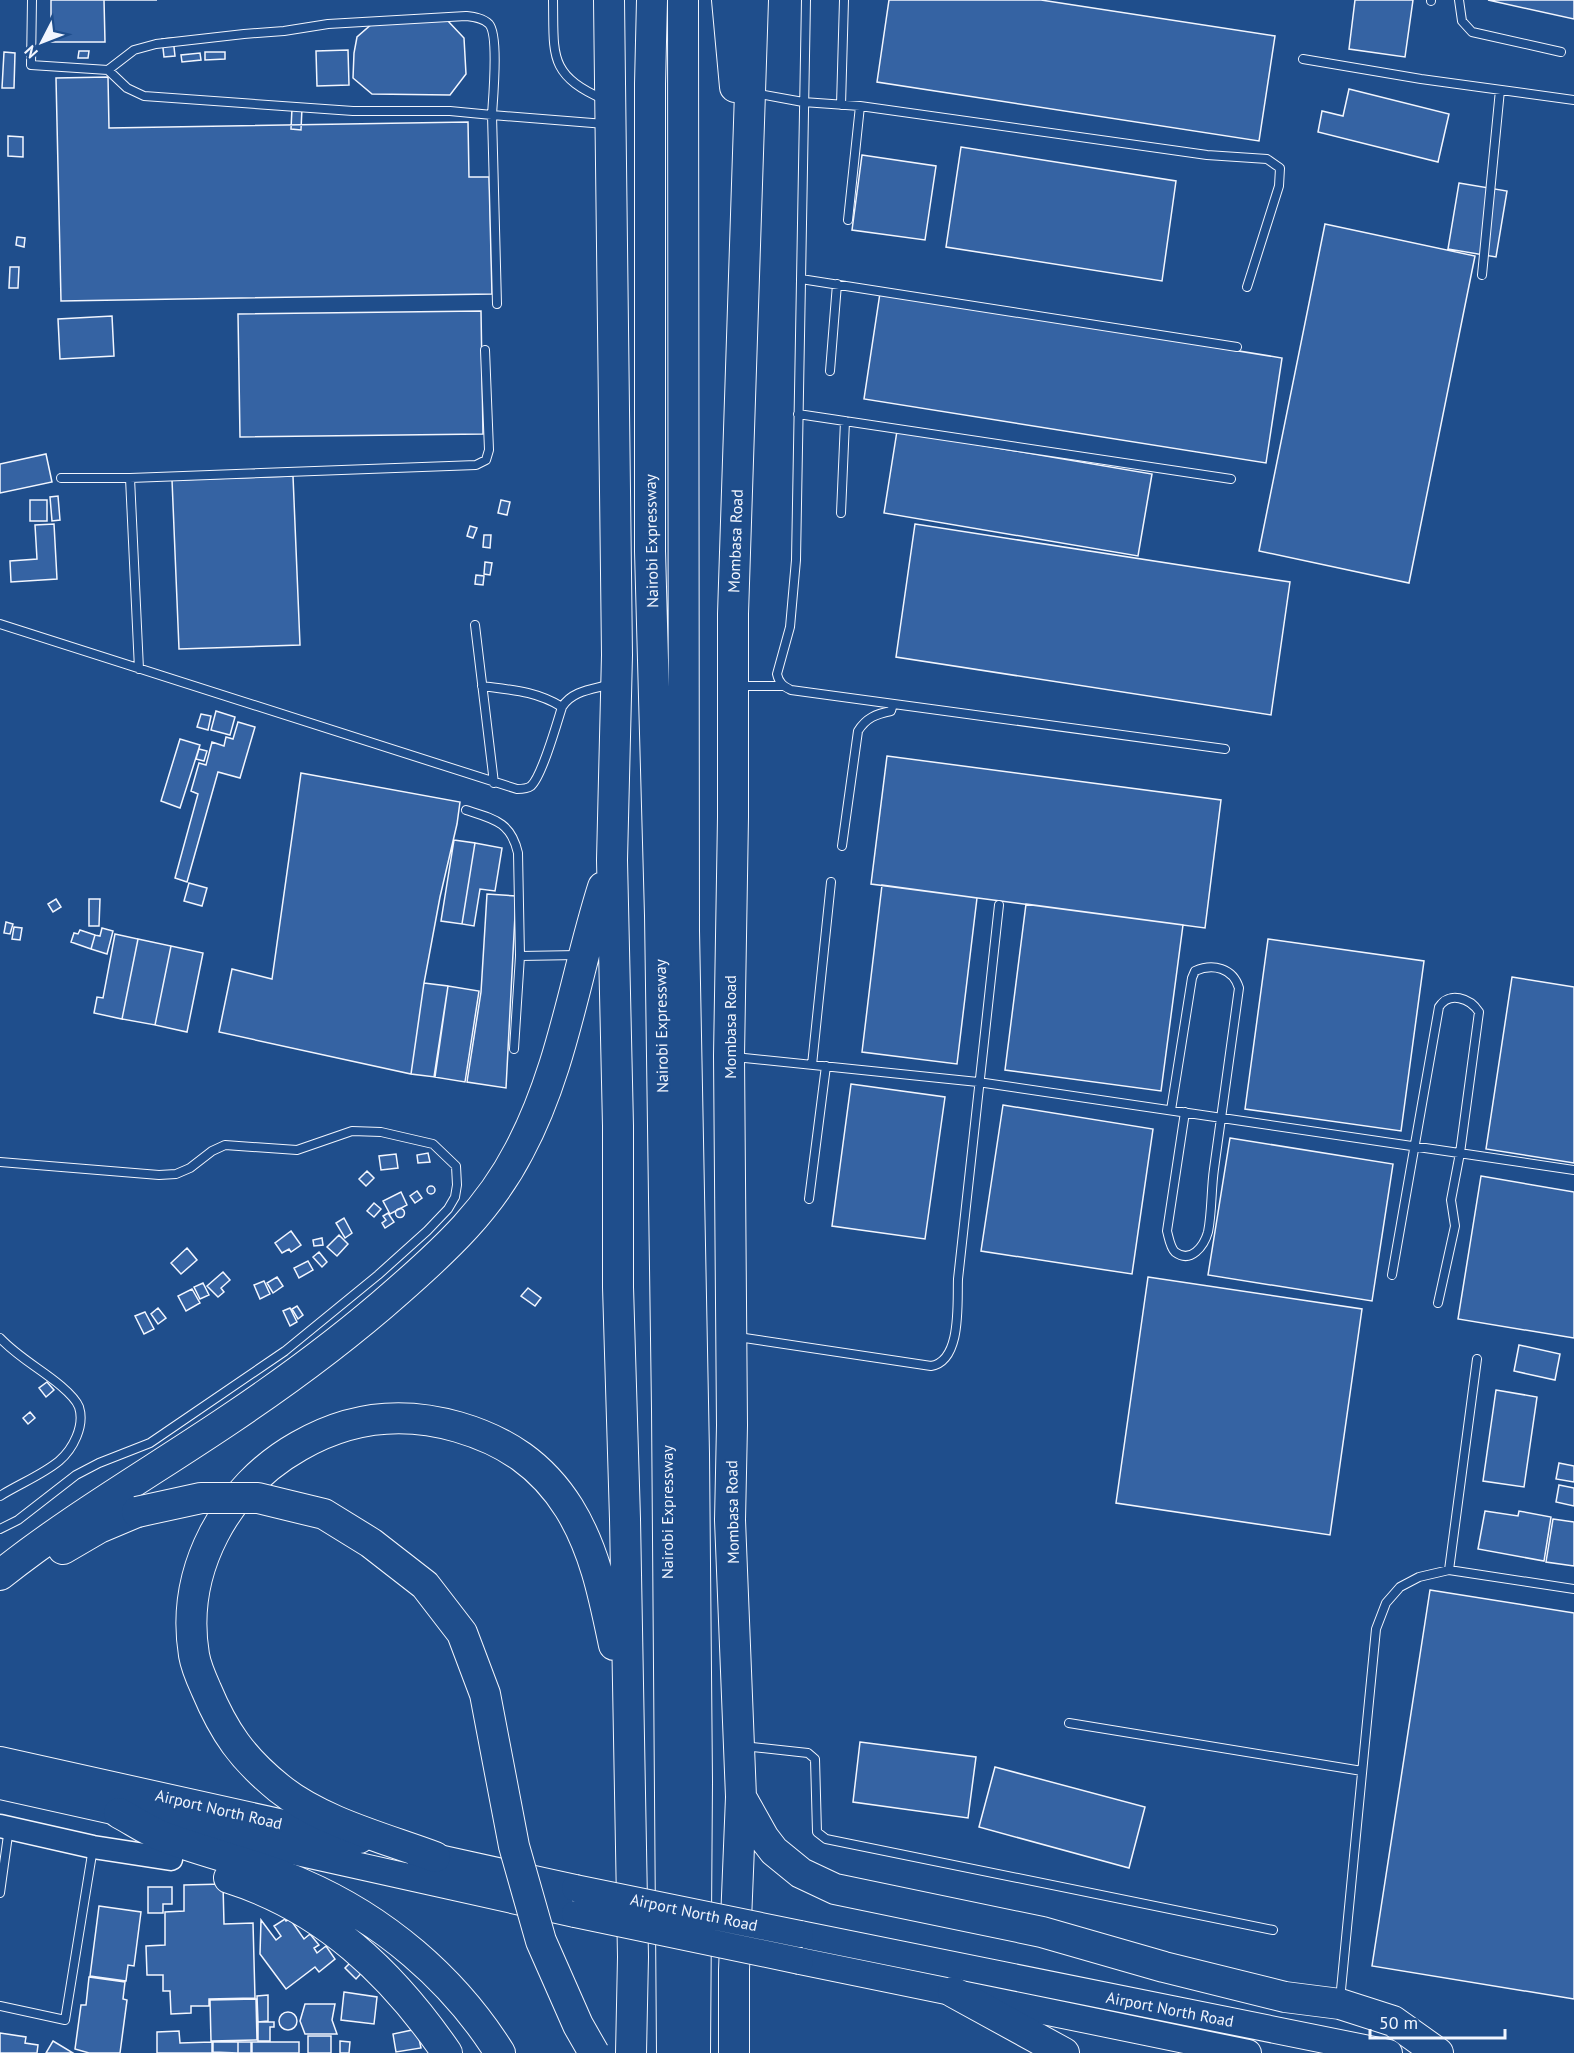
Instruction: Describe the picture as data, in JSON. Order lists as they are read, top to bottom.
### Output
{
  "streets": {
    "highway": ["Nairobi Expressway", "Mombasa Road"],
    "main road": ["Airport North Road"]
  },
  "scale_bar": "50 m",
  "north": "bottom left"
}
